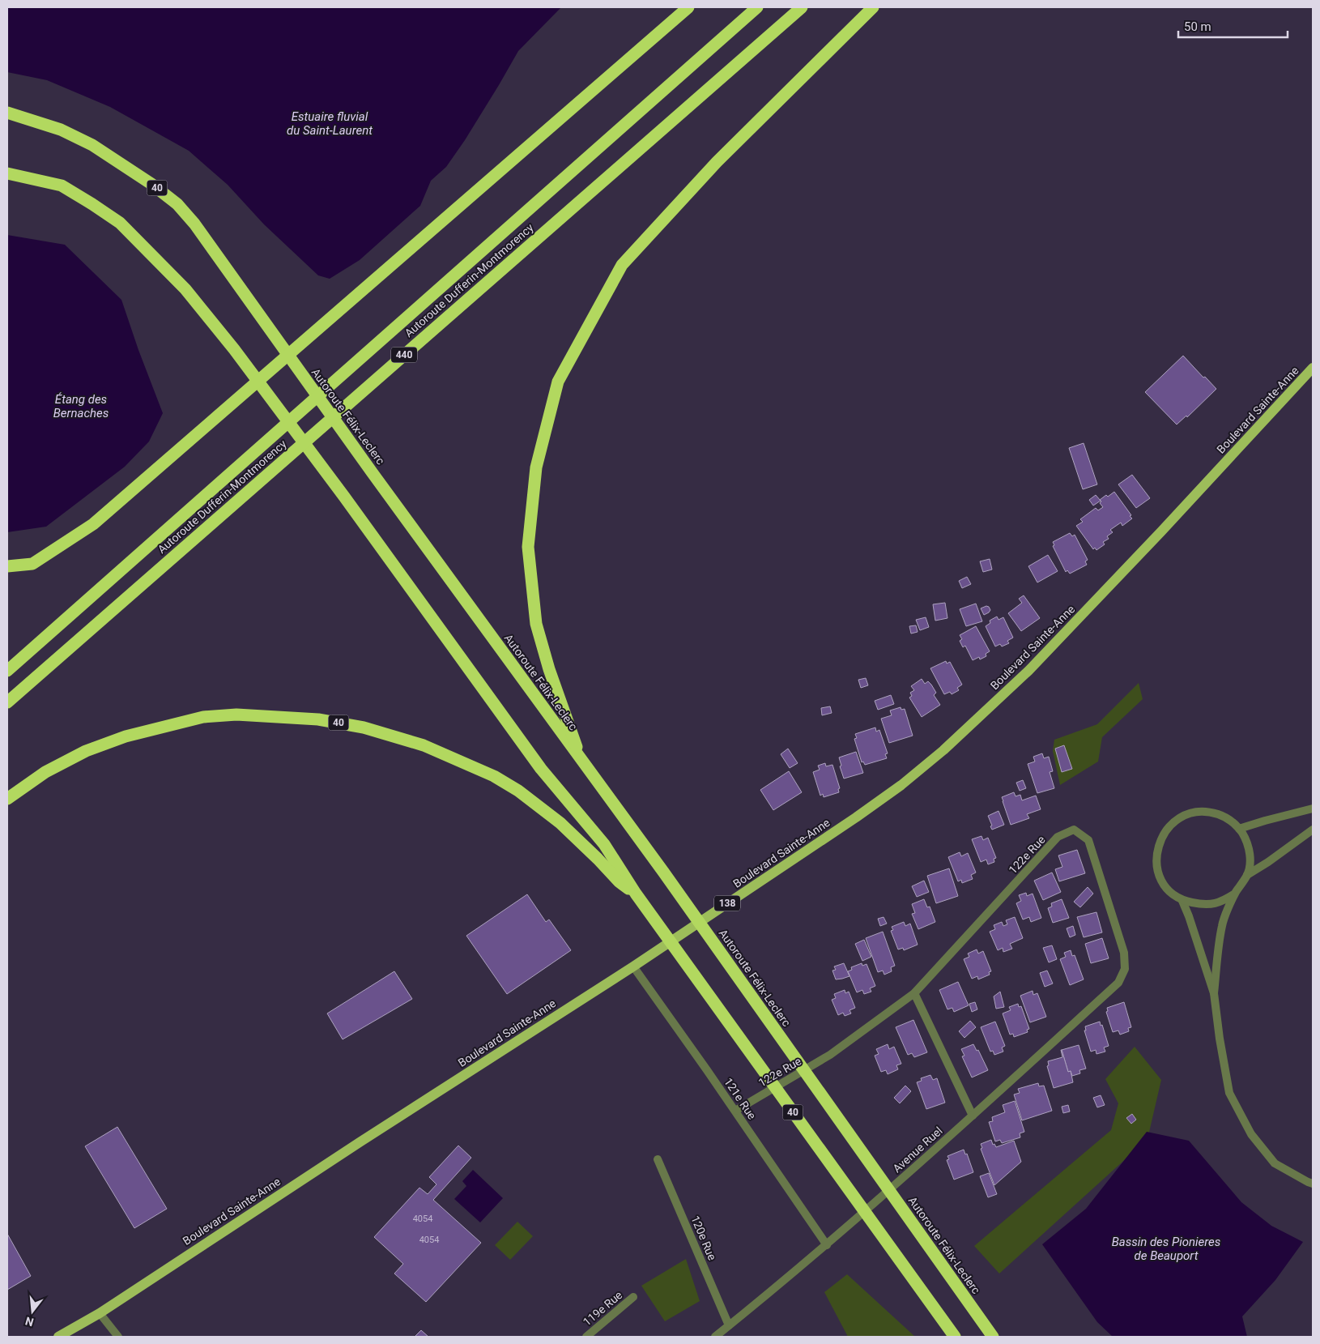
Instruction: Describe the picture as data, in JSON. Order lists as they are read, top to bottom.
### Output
{
  "streets": {
    "highway": [
      "40",
      "Autoroute Dufferin-Montmorency",
      "440",
      "Autoroute Félix-Leclerc"
    ],
    "main road": ["Boulevard Sainte-Anne", "138"],
    "street": [
      "122e Rue",
      "121e Rue",
      "Avenue Ruel",
      "120e Rue",
      "119e Rue"
    ]
  },
  "crossings": [
    ["Boulevard Sainte-Anne", "121e Rue"],
    ["122e Rue", "121e Rue"],
    ["122e Rue", "Avenue Ruel"],
    ["121e Rue", "Avenue Ruel"],
    ["Avenue Ruel", "120e Rue"]
  ],
  "water": ["Estuaire fluvial du Saint-Laurent", "Étang des Bernaches", "Bassin des Pionieres de Beauport"],
  "house_numbers": ["4054", "4054"],
  "scale_bar": "50 m",
  "north": "bottom"
}
